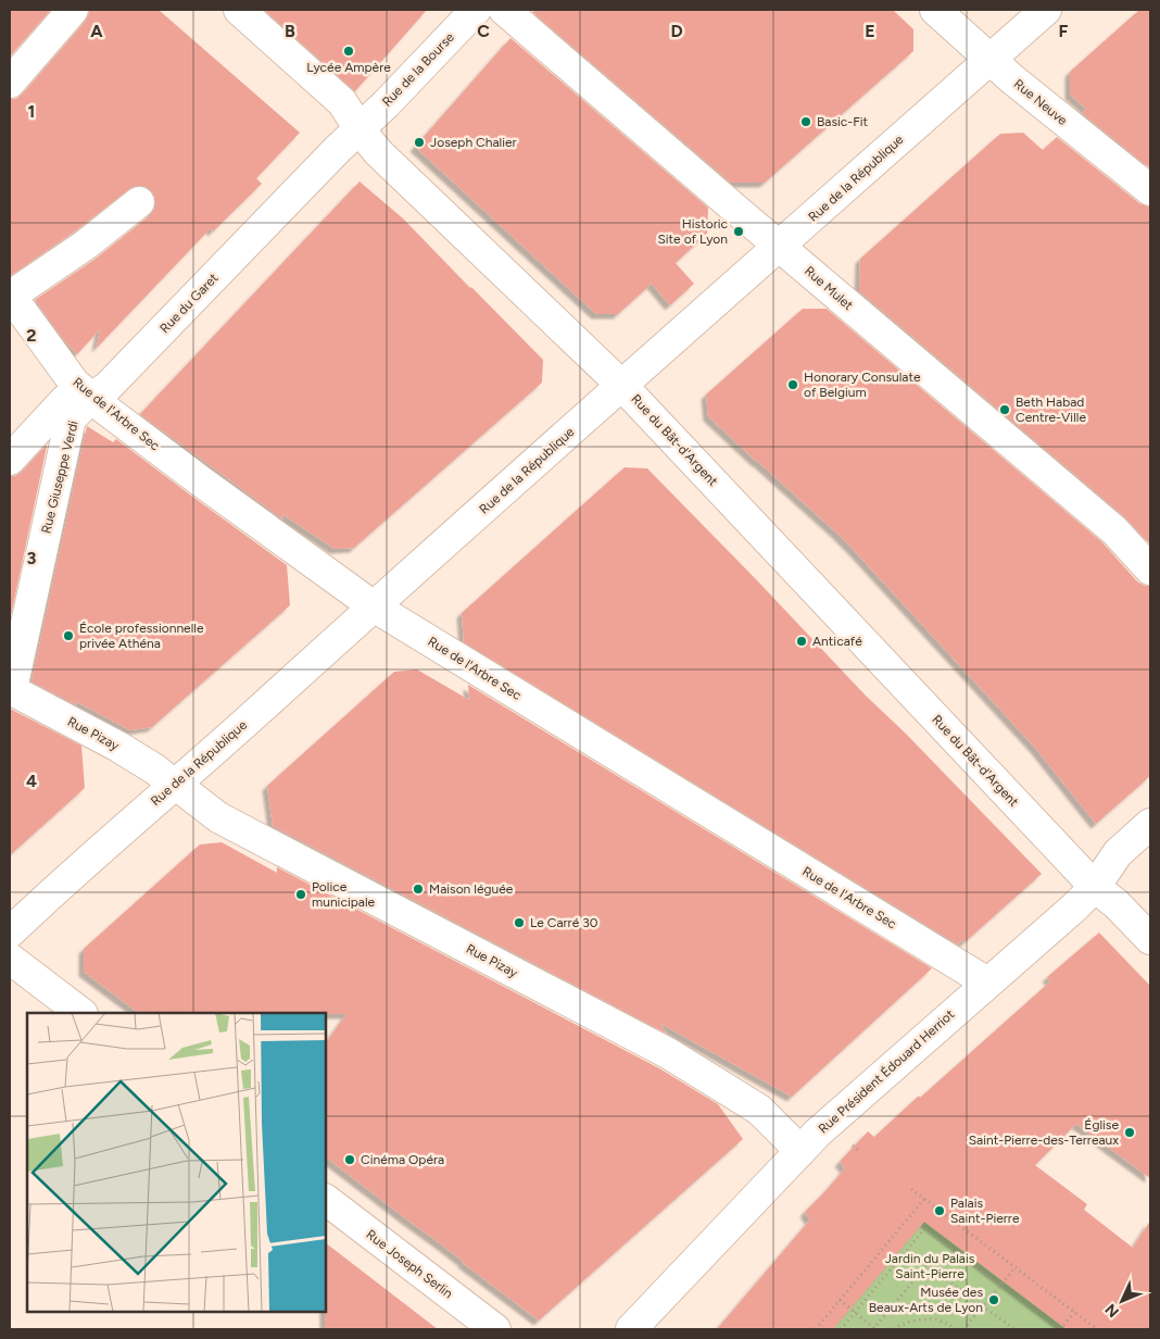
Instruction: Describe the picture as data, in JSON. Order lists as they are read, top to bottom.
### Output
{
  "streets": {
    "street": [
      "Rue de la Bourse",
      "Rue Neuve",
      "Rue de la République",
      "Rue Mulet",
      "Rue du Garet",
      "Rue de l'Arbre Sec",
      "Rue du Bât-d'Argent",
      "Rue Giuseppe Verdi",
      "Rue Pizay",
      "Rue Président Édouard Herriot",
      "Rue Joseph Serlin"
    ]
  },
  "crossings": [
    ["Rue de la Bourse", "Rue du Garet"],
    ["Rue de la Bourse", "Rue du Bât-d'Argent"],
    ["Rue Neuve", "Rue de la République"],
    ["Rue de la République", "Rue Mulet"],
    ["Rue de la République", "Rue de l'Arbre Sec"],
    ["Rue de la République", "Rue du Bât-d'Argent"],
    ["Rue de la République", "Rue Pizay"],
    ["Rue du Garet", "Rue de l'Arbre Sec"],
    ["Rue du Garet", "Rue du Bât-d'Argent"],
    ["Rue du Garet", "Rue Giuseppe Verdi"],
    ["Rue de l'Arbre Sec", "Rue Giuseppe Verdi"],
    ["Rue de l'Arbre Sec", "Rue Président Édouard Herriot"],
    ["Rue du Bât-d'Argent", "Rue Président Édouard Herriot"],
    ["Rue Giuseppe Verdi", "Rue Pizay"],
    ["Rue Pizay", "Rue Président Édouard Herriot"]
  ],
  "parks": ["Jardin du Palais Saint-Pierre"],
  "places": [
    "Lycée Ampère",
    "Basic-Fit",
    "Joseph Chalier",
    "Historic Site of Lyon",
    "Honorary Consulate of Belgium",
    "Beth Habad Centre-Ville",
    "École professionnelle privée Athéna",
    "Anticafé",
    "Maison léguée",
    "Police municipale",
    "Le Carré 30",
    "Église Saint-Pierre-des-Terreaux",
    "Cinéma Opéra",
    "Palais Saint-Pierre",
    "Musée des Beaux-Arts de Lyon"
  ],
  "north": "bottom left",
  "grid": {
    "columns": [
      "A",
      "B",
      "C",
      "D",
      "E",
      "F"
    ],
    "rows": [
      "1",
      "2",
      "3",
      "4"
    ]
  }
}
